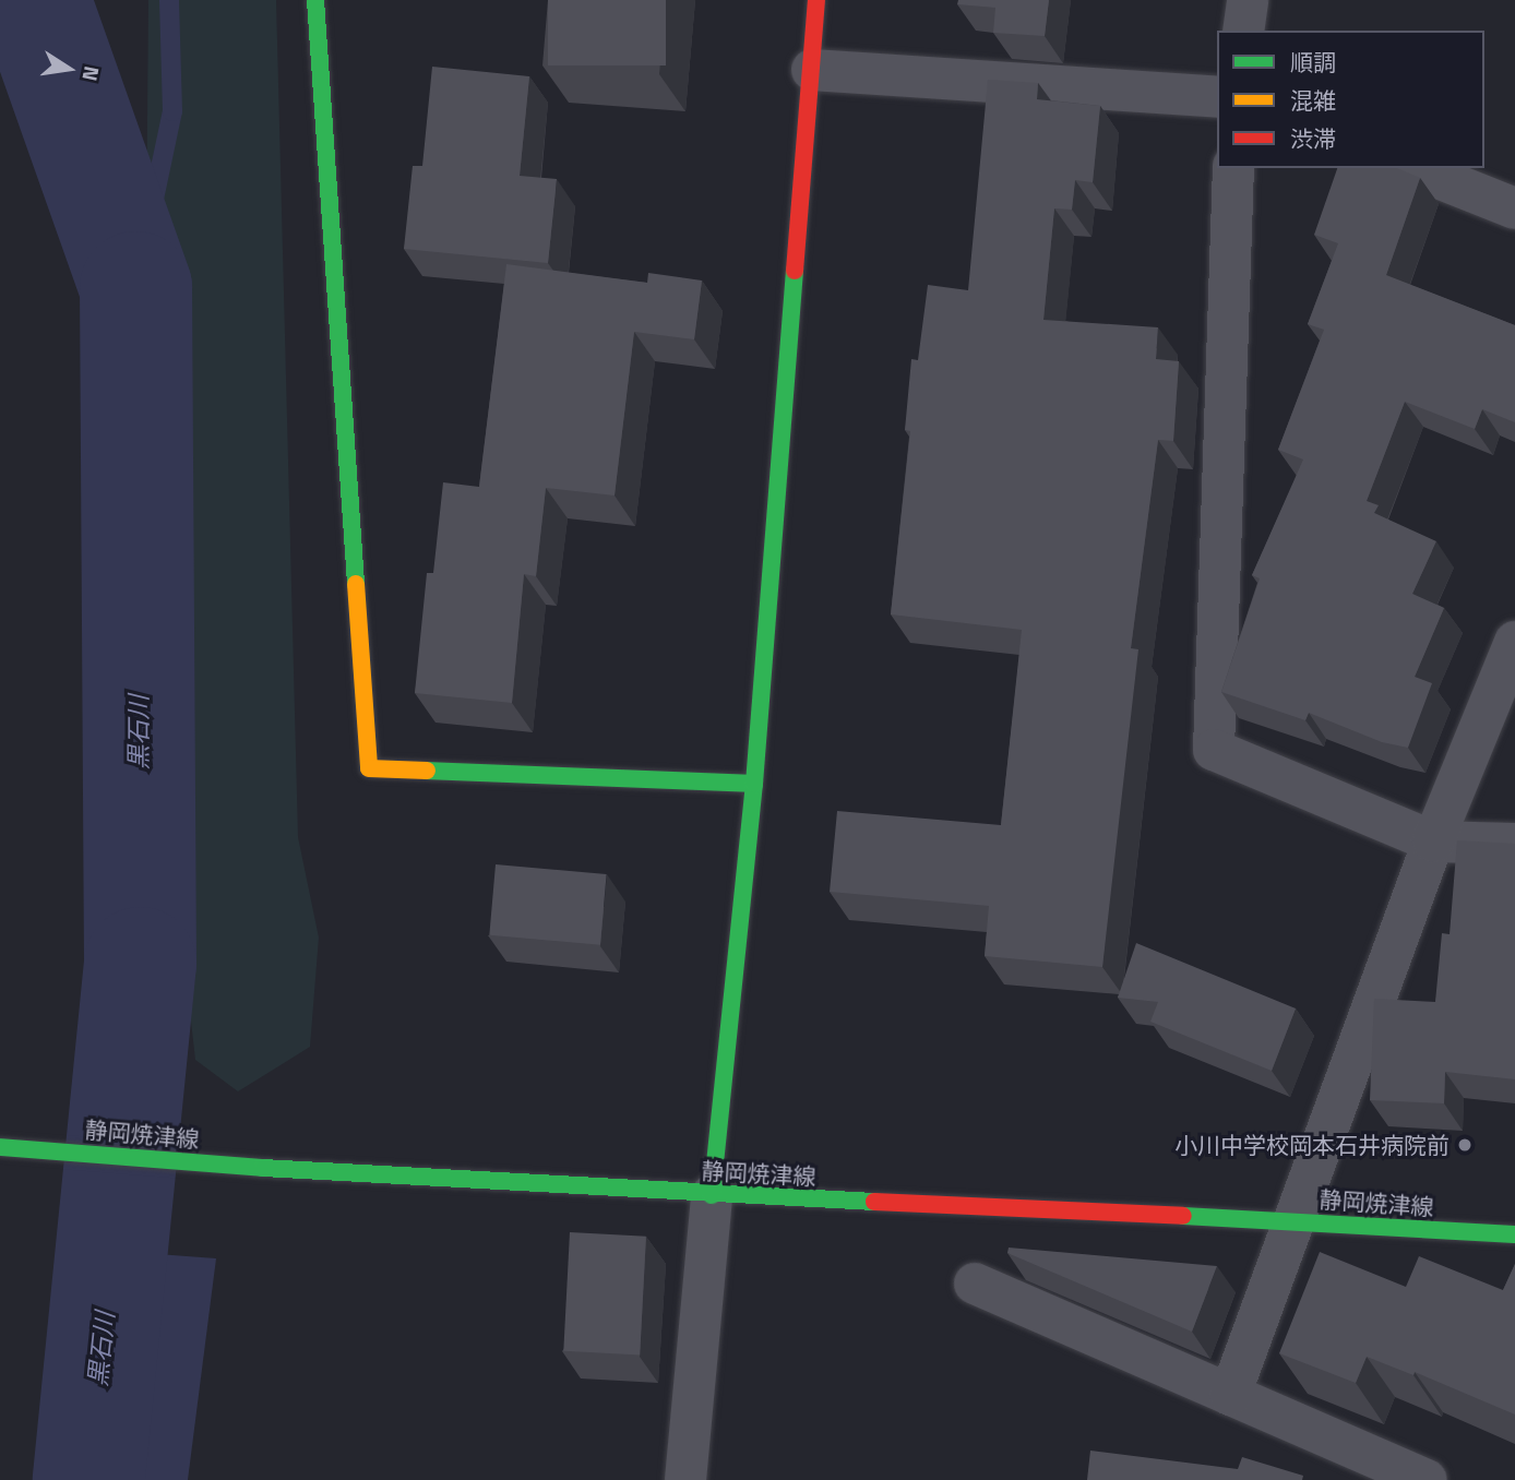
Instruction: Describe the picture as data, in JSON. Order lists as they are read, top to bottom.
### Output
{
  "streets": {
    "street": ["静岡焼津線"]
  },
  "water": ["黒石川"],
  "places": ["小川中学校岡本石井病院前"],
  "legend": ["順調", "混雑", "渋滞"],
  "north": "right"
}
